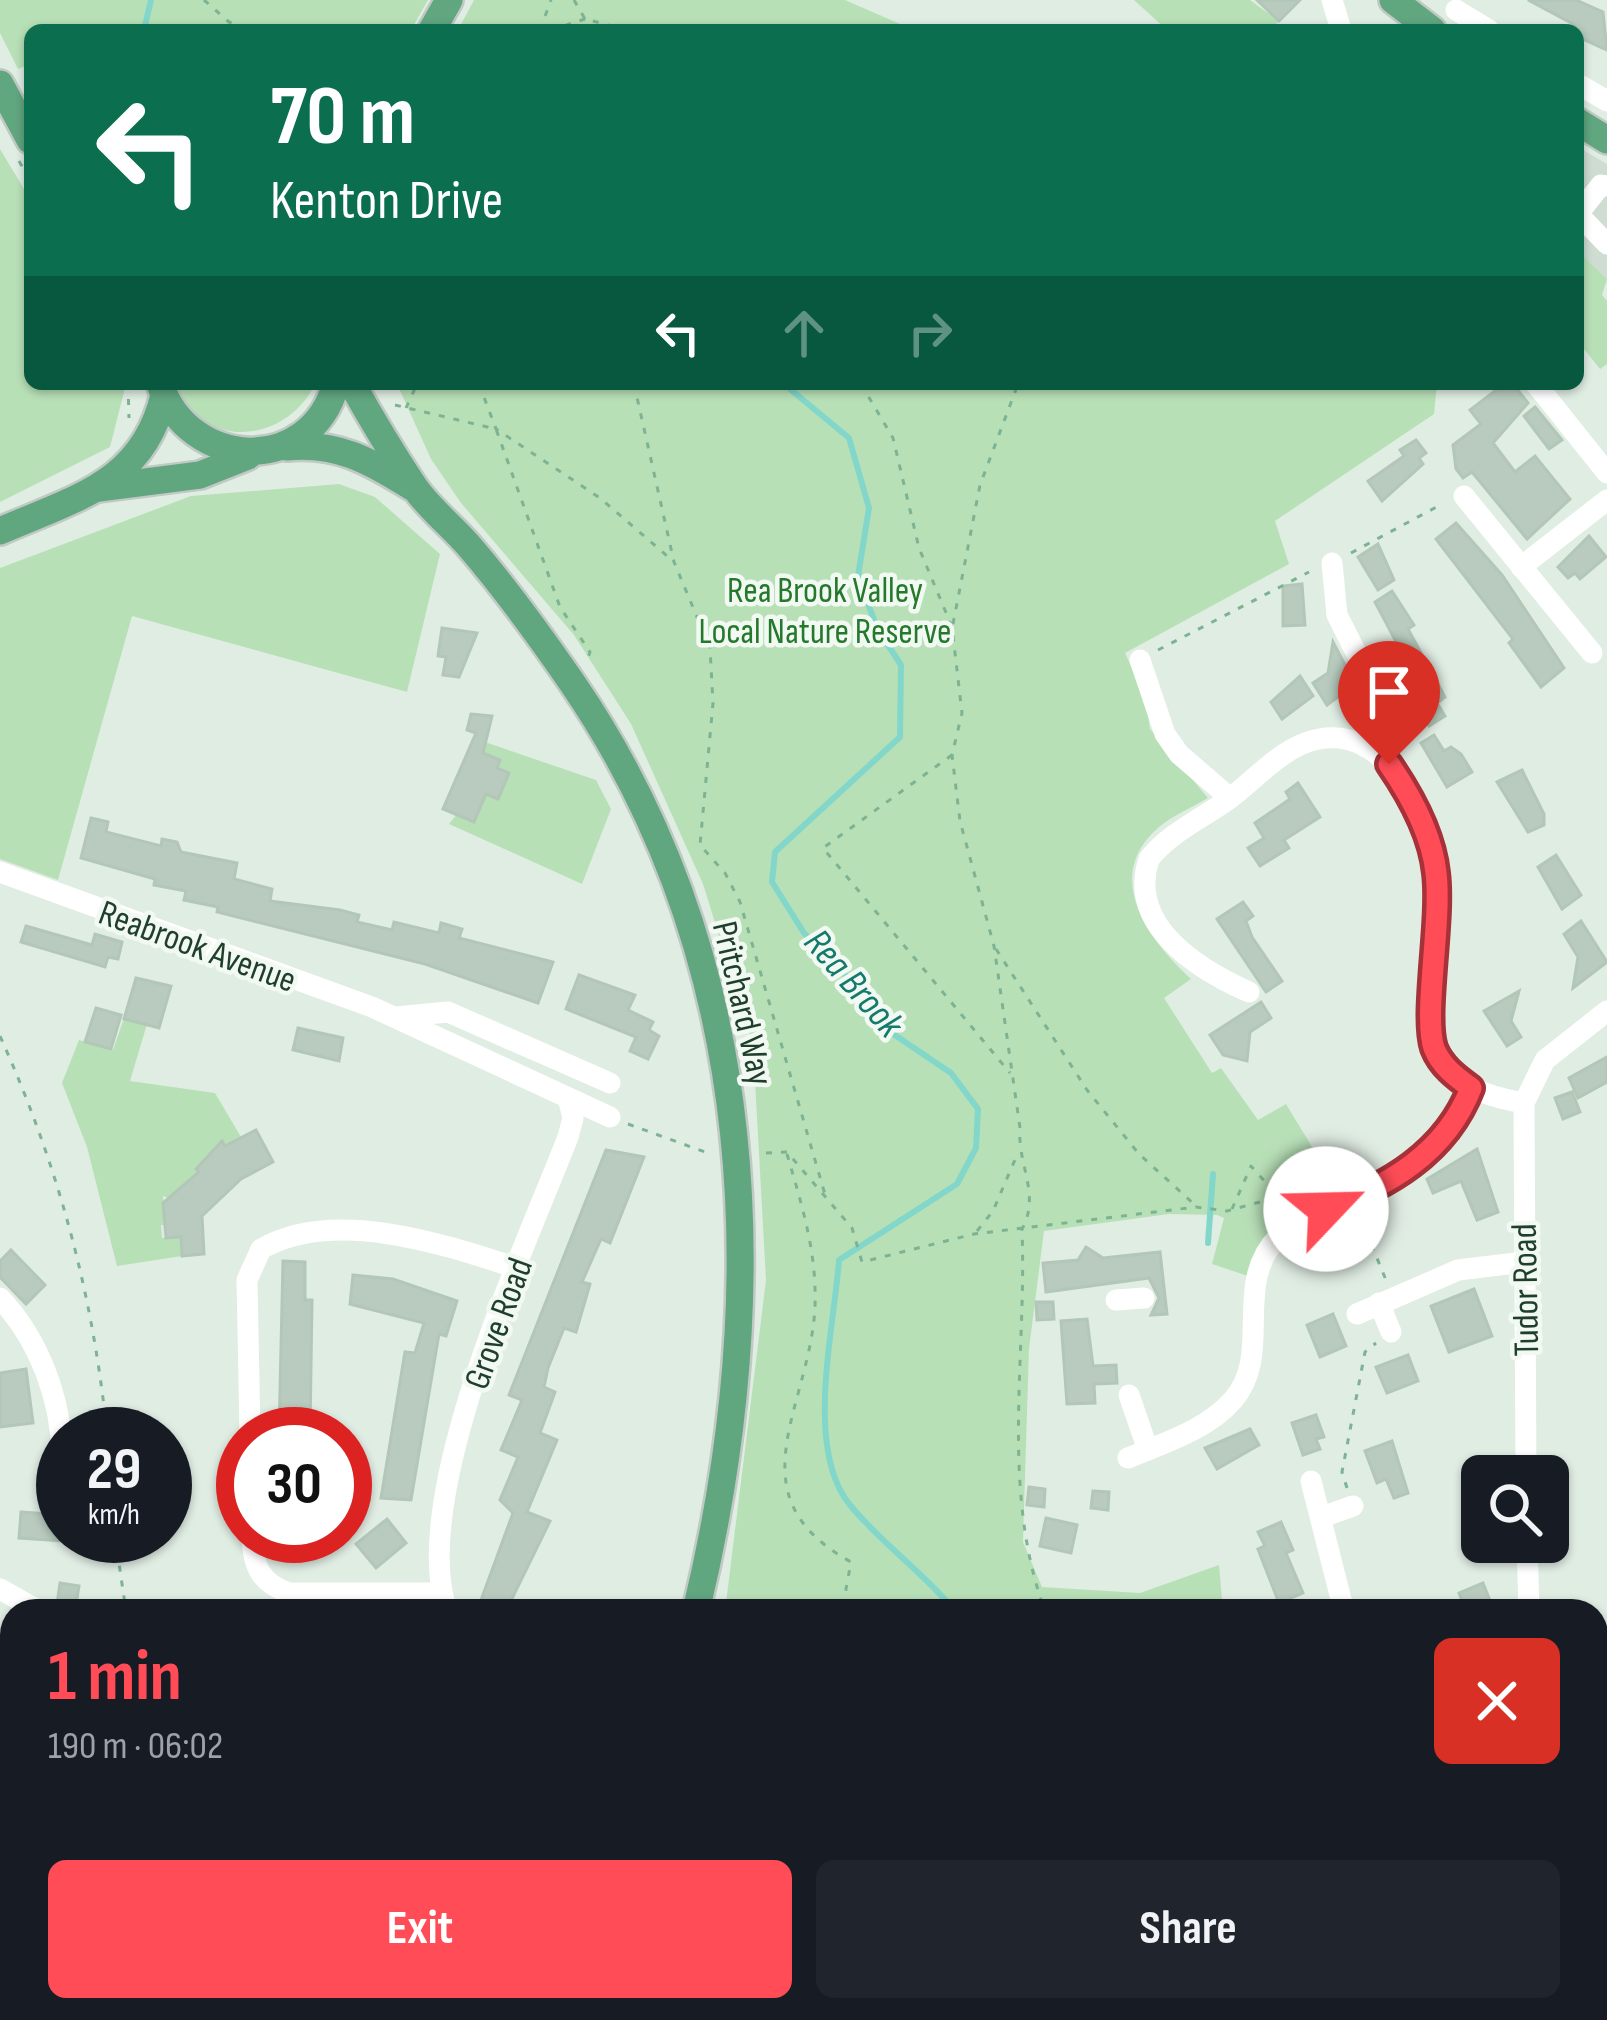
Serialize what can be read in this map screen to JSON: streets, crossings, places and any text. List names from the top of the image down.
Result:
{
  "streets": {
    "main road": ["Pritchard Way"],
    "street": ["Reabrook Avenue", "Tudor Road", "Grove Road"]
  },
  "crossings": [
    ["Reabrook Avenue", "Grove Road"]
  ],
  "water": ["Rea Brook"],
  "parks": ["Rea Brook Valley Local Nature Reserve"],
  "page": {
    "turn": ["70 m", "Kenton Drive"],
    "speed": "29 km/h",
    "limit": "30",
    "heading": ["1 min", "190 m · 06:02"],
    "buttons": ["Exit", "Share"]
  }
}
